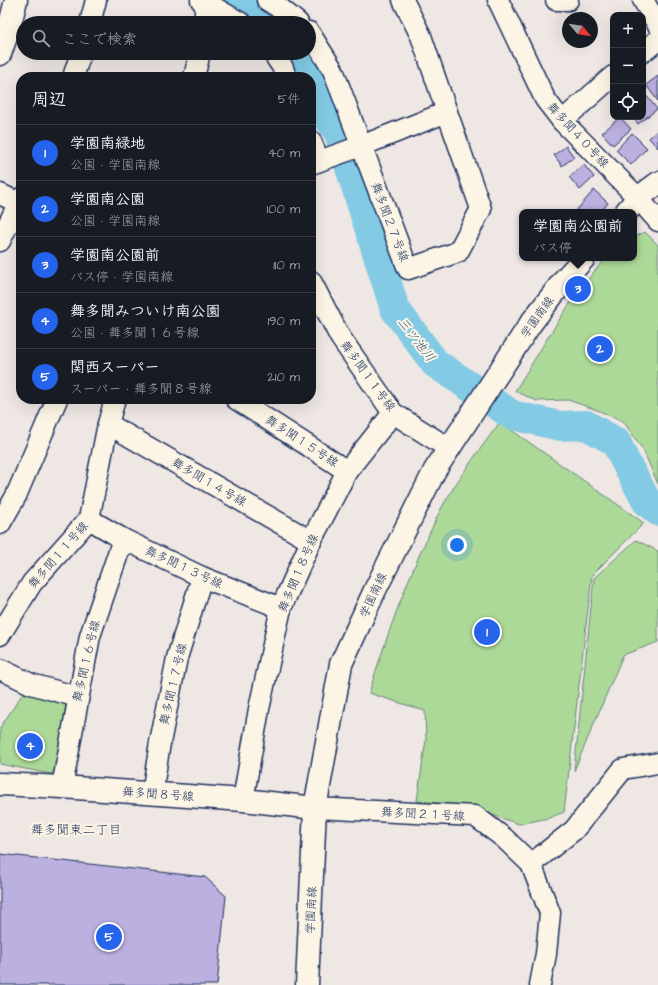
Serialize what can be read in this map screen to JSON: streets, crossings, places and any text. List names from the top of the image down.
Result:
{
  "streets": {
    "street": [
      "舞多聞４０号線",
      "舞多聞２７号線",
      "学園南線",
      "舞多聞１１号線",
      "舞多聞１５号線",
      "舞多聞１４号線",
      "舞多聞１３号線",
      "舞多聞１８号線",
      "舞多聞１６号線",
      "舞多聞１７号線",
      "舞多聞８号線",
      "舞多聞２１号線"
    ]
  },
  "crossings": [
    ["学園南線", "舞多聞１１号線"],
    ["学園南線", "舞多聞８号線"],
    ["学園南線", "舞多聞２１号線"],
    ["舞多聞１１号線", "舞多聞１４号線"],
    ["舞多聞１１号線", "舞多聞１３号線"],
    ["舞多聞１１号線", "舞多聞１８号線"],
    ["舞多聞１５号線", "舞多聞１８号線"],
    ["舞多聞１４号線", "舞多聞１８号線"],
    ["舞多聞１３号線", "舞多聞１８号線"],
    ["舞多聞１３号線", "舞多聞１６号線"],
    ["舞多聞１３号線", "舞多聞１７号線"],
    ["舞多聞１８号線", "舞多聞８号線"],
    ["舞多聞１６号線", "舞多聞８号線"],
    ["舞多聞１７号線", "舞多聞８号線"],
    ["舞多聞８号線", "舞多聞２１号線"]
  ],
  "districts": ["舞多聞東二丁目"],
  "water": ["三ツ池川"],
  "north": "bottom right",
  "page": {
    "map_buttons": ["+", "−"],
    "search": "ここで検索",
    "heading": ["周辺", "5件"],
    "list": [
      {
        "mark": "1",
        "name": "学園南緑地",
        "note": "公園 · 学園南線",
        "value": "40 m"
      },
      {
        "mark": "2",
        "name": "学園南公園",
        "note": "公園 · 学園南線",
        "value": "100 m"
      },
      {
        "mark": "3",
        "name": "学園南公園前",
        "note": "バス停 · 学園南線",
        "value": "110 m"
      },
      {
        "mark": "4",
        "name": "舞多聞みついけ南公園",
        "note": "公園 · 舞多聞１６号線",
        "value": "190 m"
      },
      {
        "mark": "5",
        "name": "関西スーパー",
        "note": "スーパー · 舞多聞８号線",
        "value": "210 m"
      }
    ],
    "popup": ["学園南公園前", "バス停"],
    "pins": [
      "3",
      "2",
      "1",
      "4",
      "5"
    ]
  }
}
